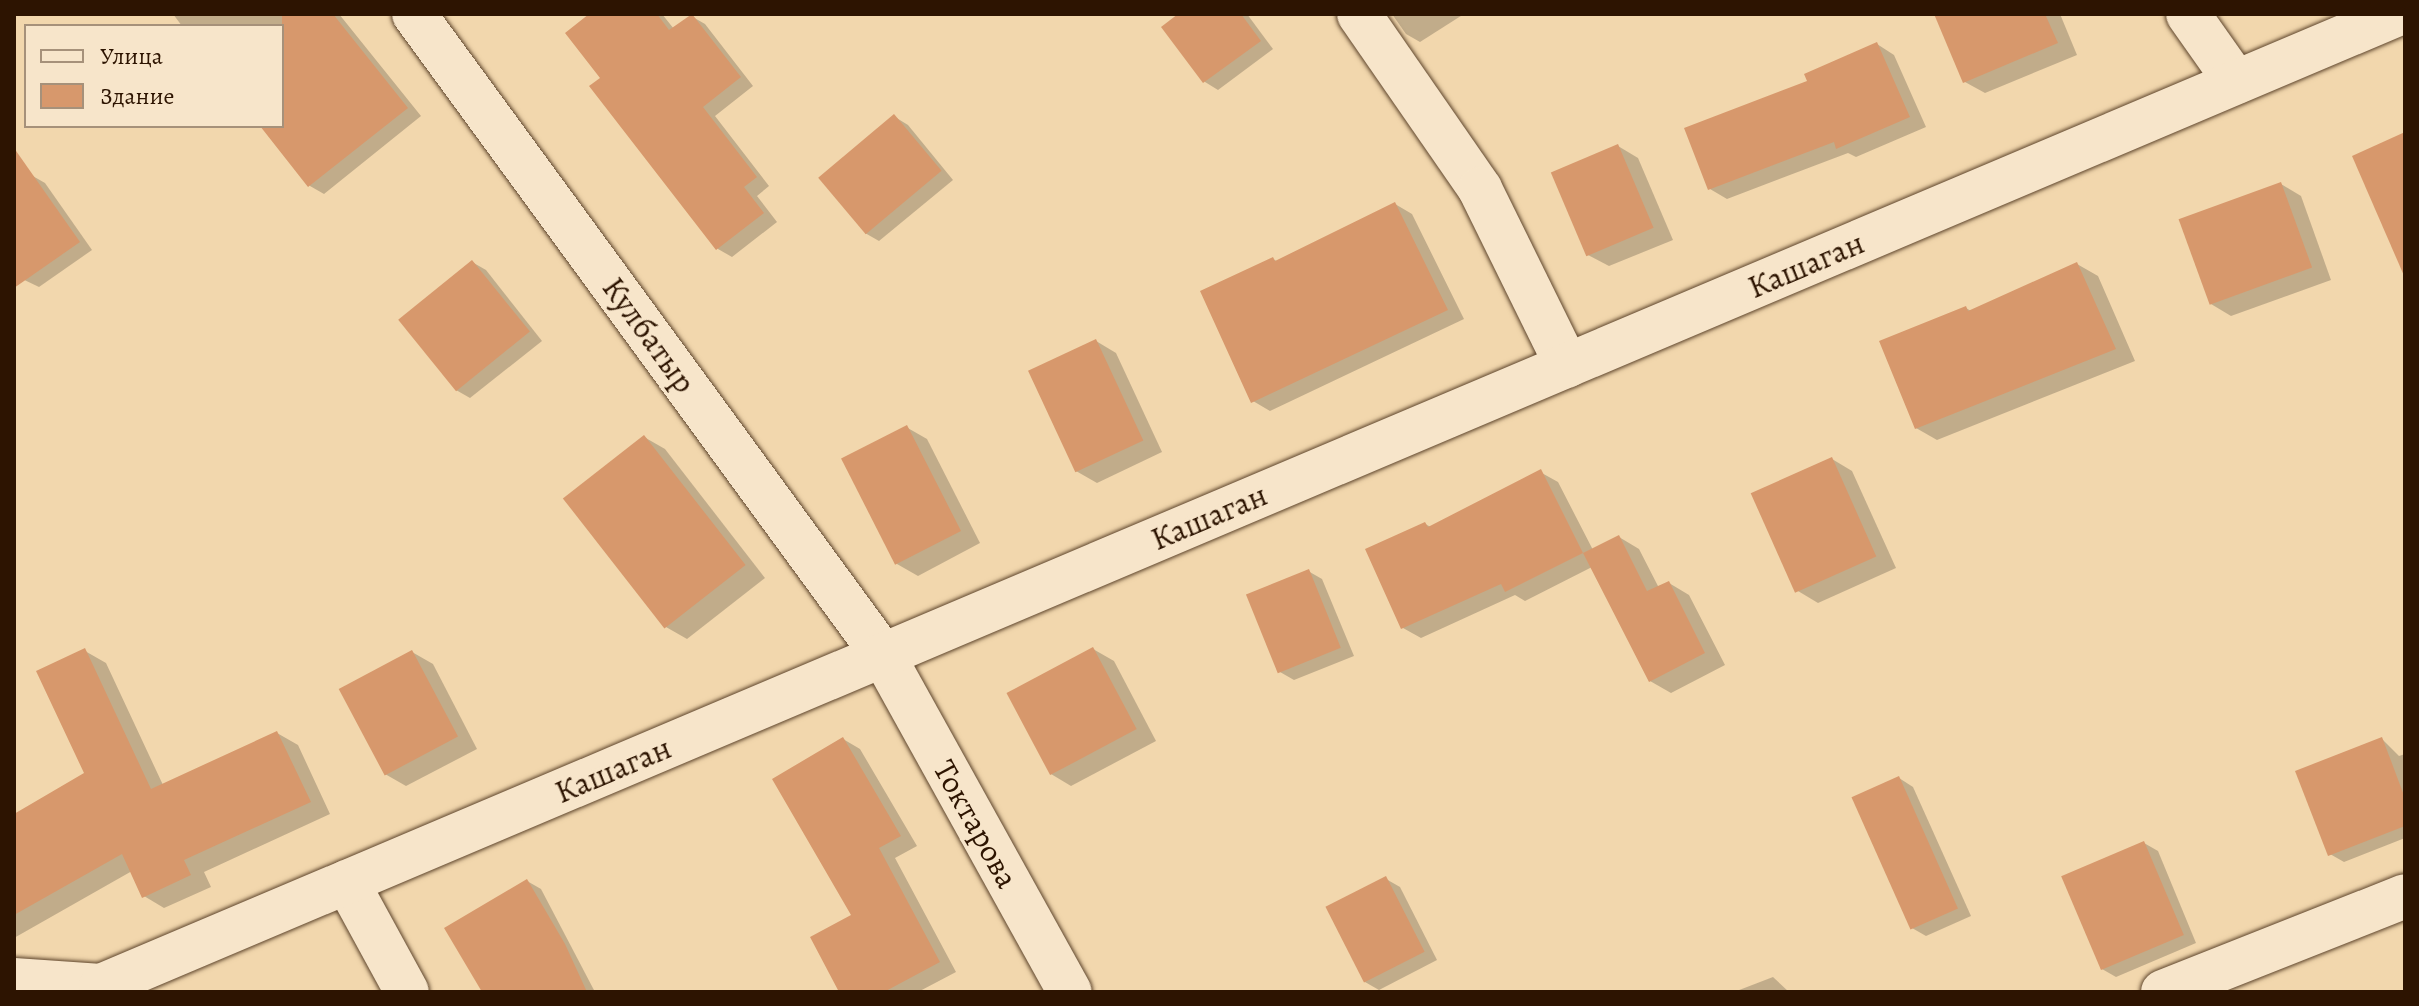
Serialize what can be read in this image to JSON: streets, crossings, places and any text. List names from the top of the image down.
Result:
{
  "streets": {
    "street": ["Кашаган", "Кулбатыр", "Токтарова"]
  },
  "crossings": [
    ["Кашаган", "Кулбатыр"],
    ["Кашаган", "Токтарова"],
    ["Кулбатыр", "Токтарова"]
  ],
  "legend": ["Улица", "Здание"]
}
